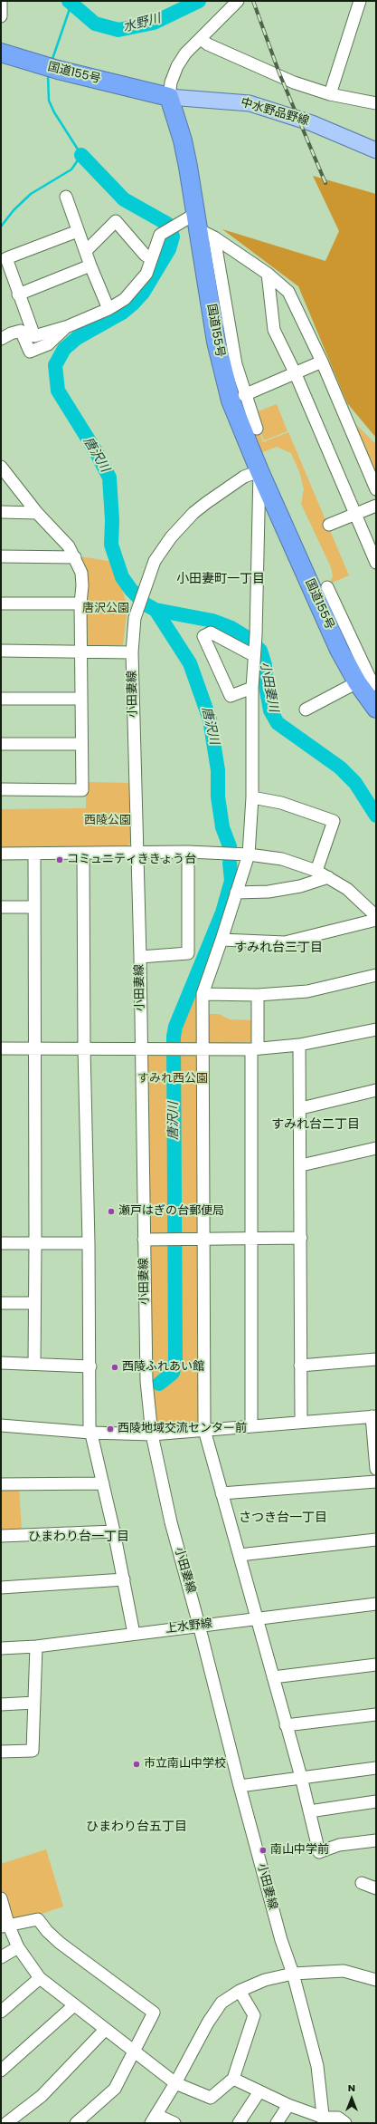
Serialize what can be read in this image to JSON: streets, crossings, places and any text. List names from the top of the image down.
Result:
{
  "streets": {
    "highway": ["国道155号"],
    "main road": ["中水野品野線"],
    "street": ["小田妻線", "上水野線"]
  },
  "crossings": [
    ["国道155号", "中水野品野線"],
    ["国道155号", "小田妻線"],
    ["小田妻線", "上水野線"]
  ],
  "districts": [
    "小田妻町一丁目",
    "すみれ台三丁目",
    "すみれ台二丁目",
    "さつき台一丁目",
    "ひまわり台一丁目",
    "ひまわり台五丁目"
  ],
  "water": ["水野川", "唐沢川", "小田妻川"],
  "parks": ["唐沢公園", "西陵公園", "すみれ西公園"],
  "places": [
    "コミュニティききょう台",
    "瀬戸はぎの台郵便局",
    "西陵ふれあい館",
    "西陵地域交流センター前",
    "市立南山中学校",
    "南山中学前"
  ],
  "north": "top"
}
